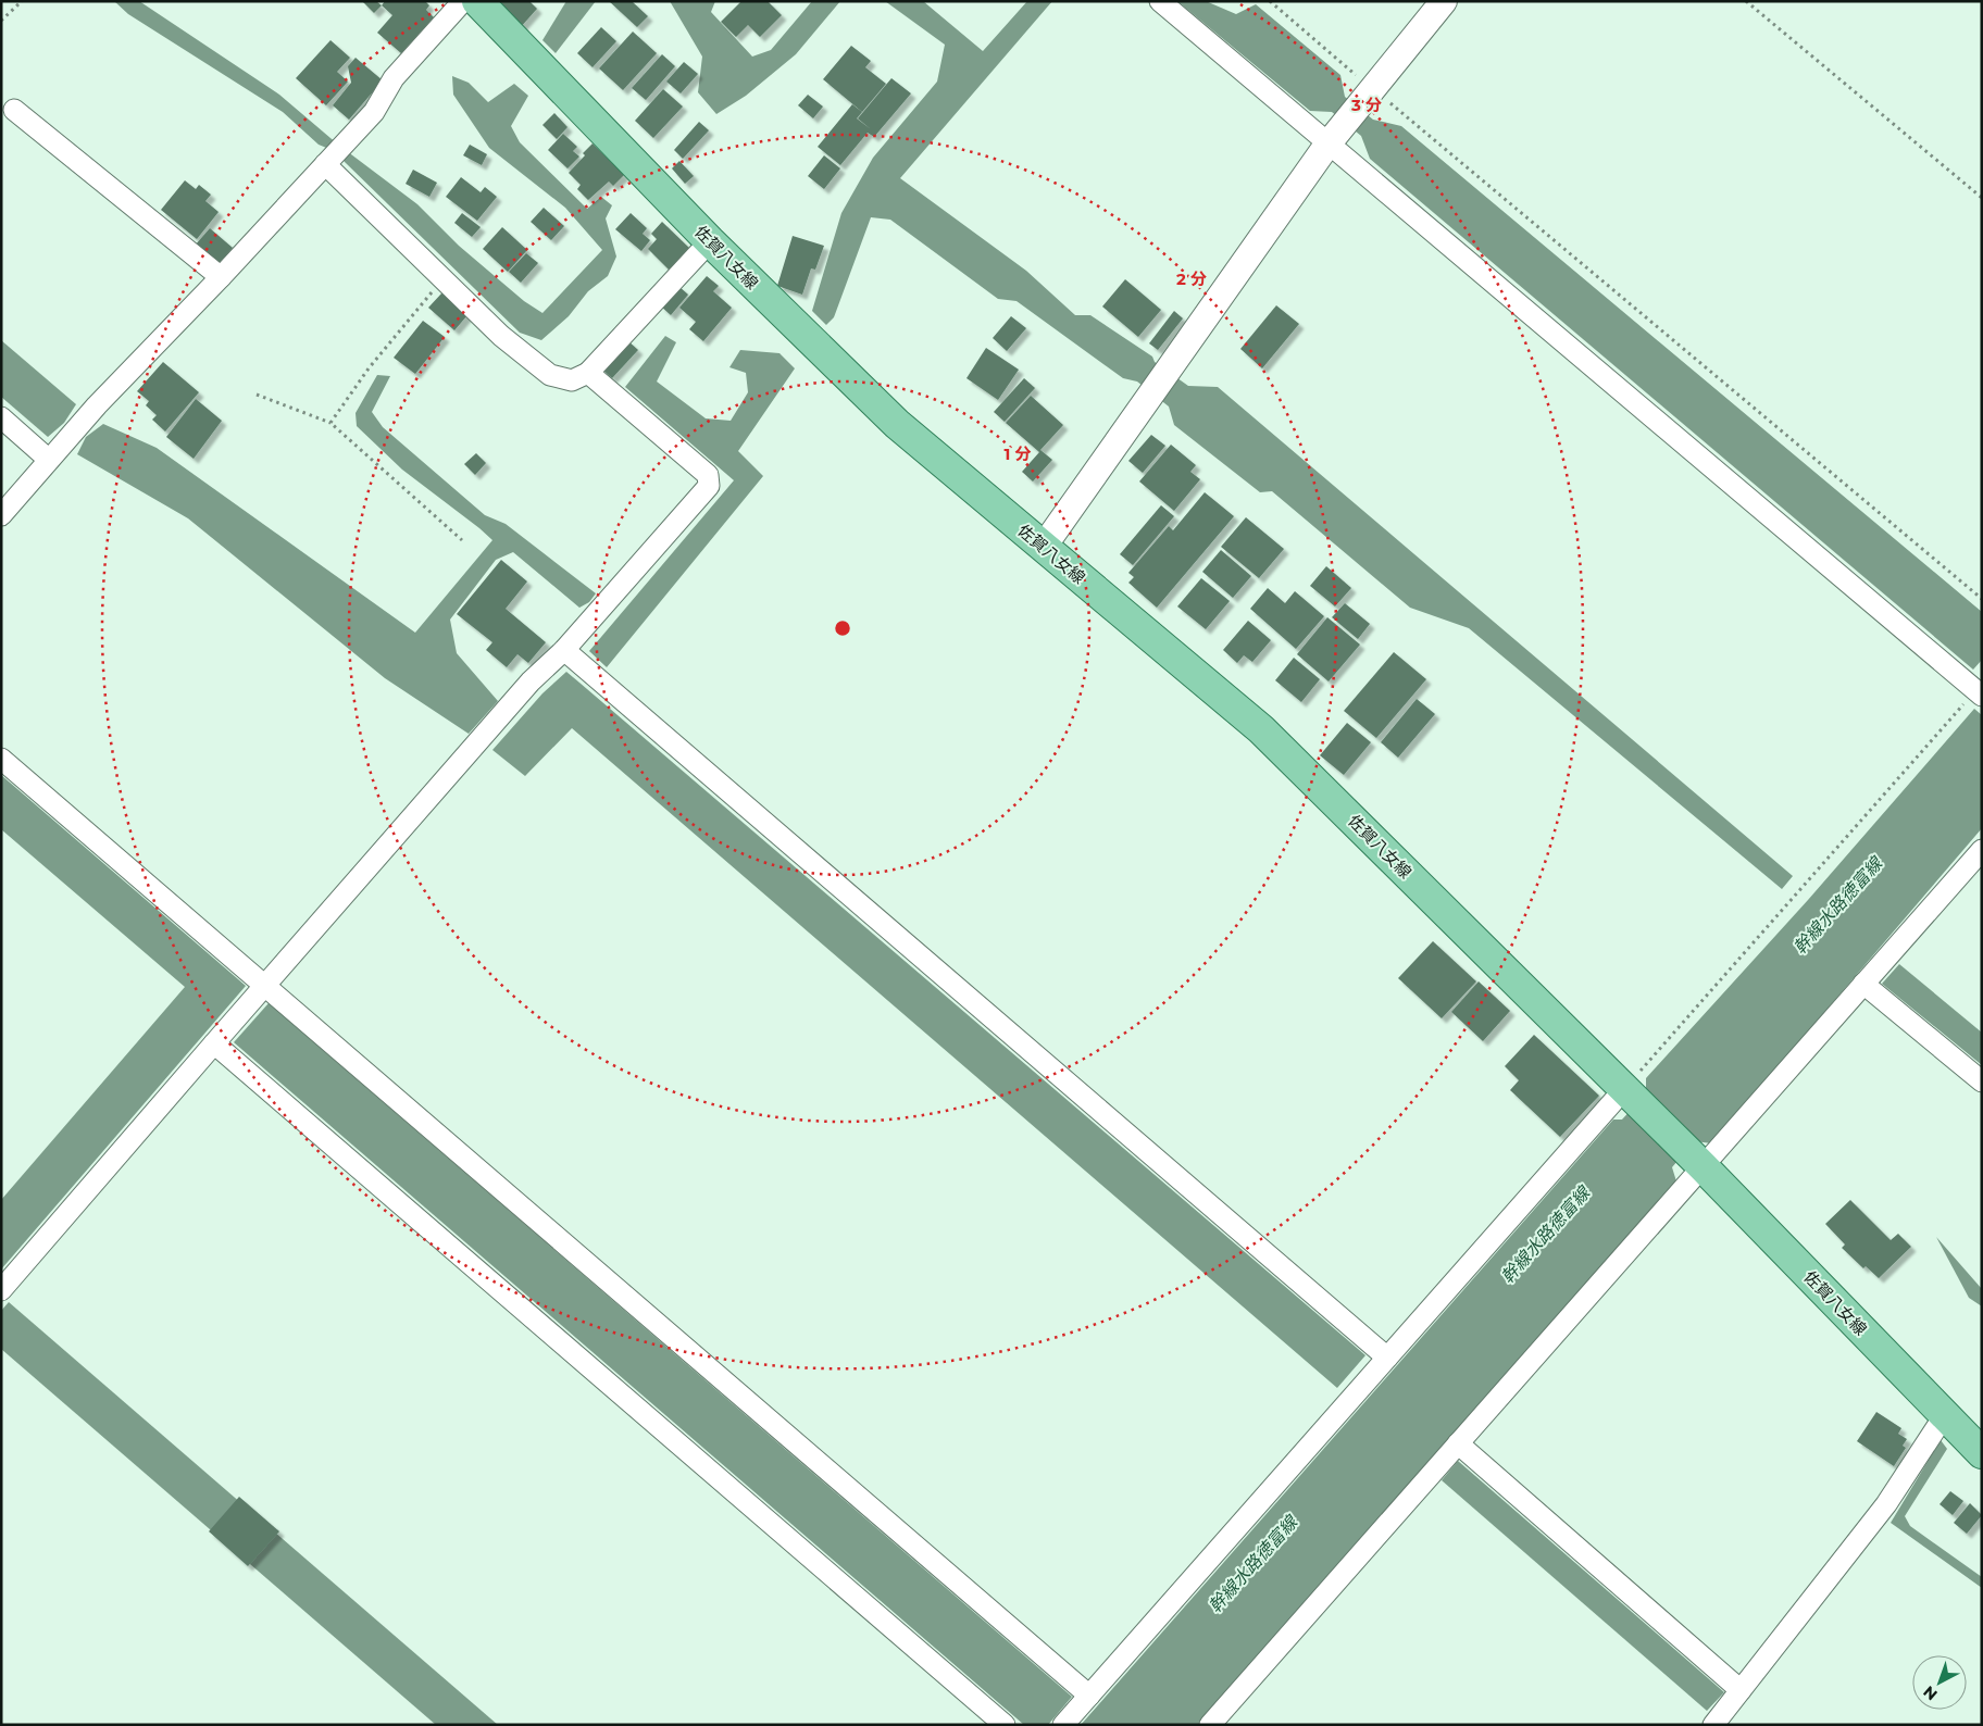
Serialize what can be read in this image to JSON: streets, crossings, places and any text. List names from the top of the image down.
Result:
{
  "streets": {
    "main road": ["佐賀八女線"]
  },
  "water": ["幹線水路徳富線"],
  "north": "bottom left",
  "rings": ["3 分", "2 分", "1 分"]
}
